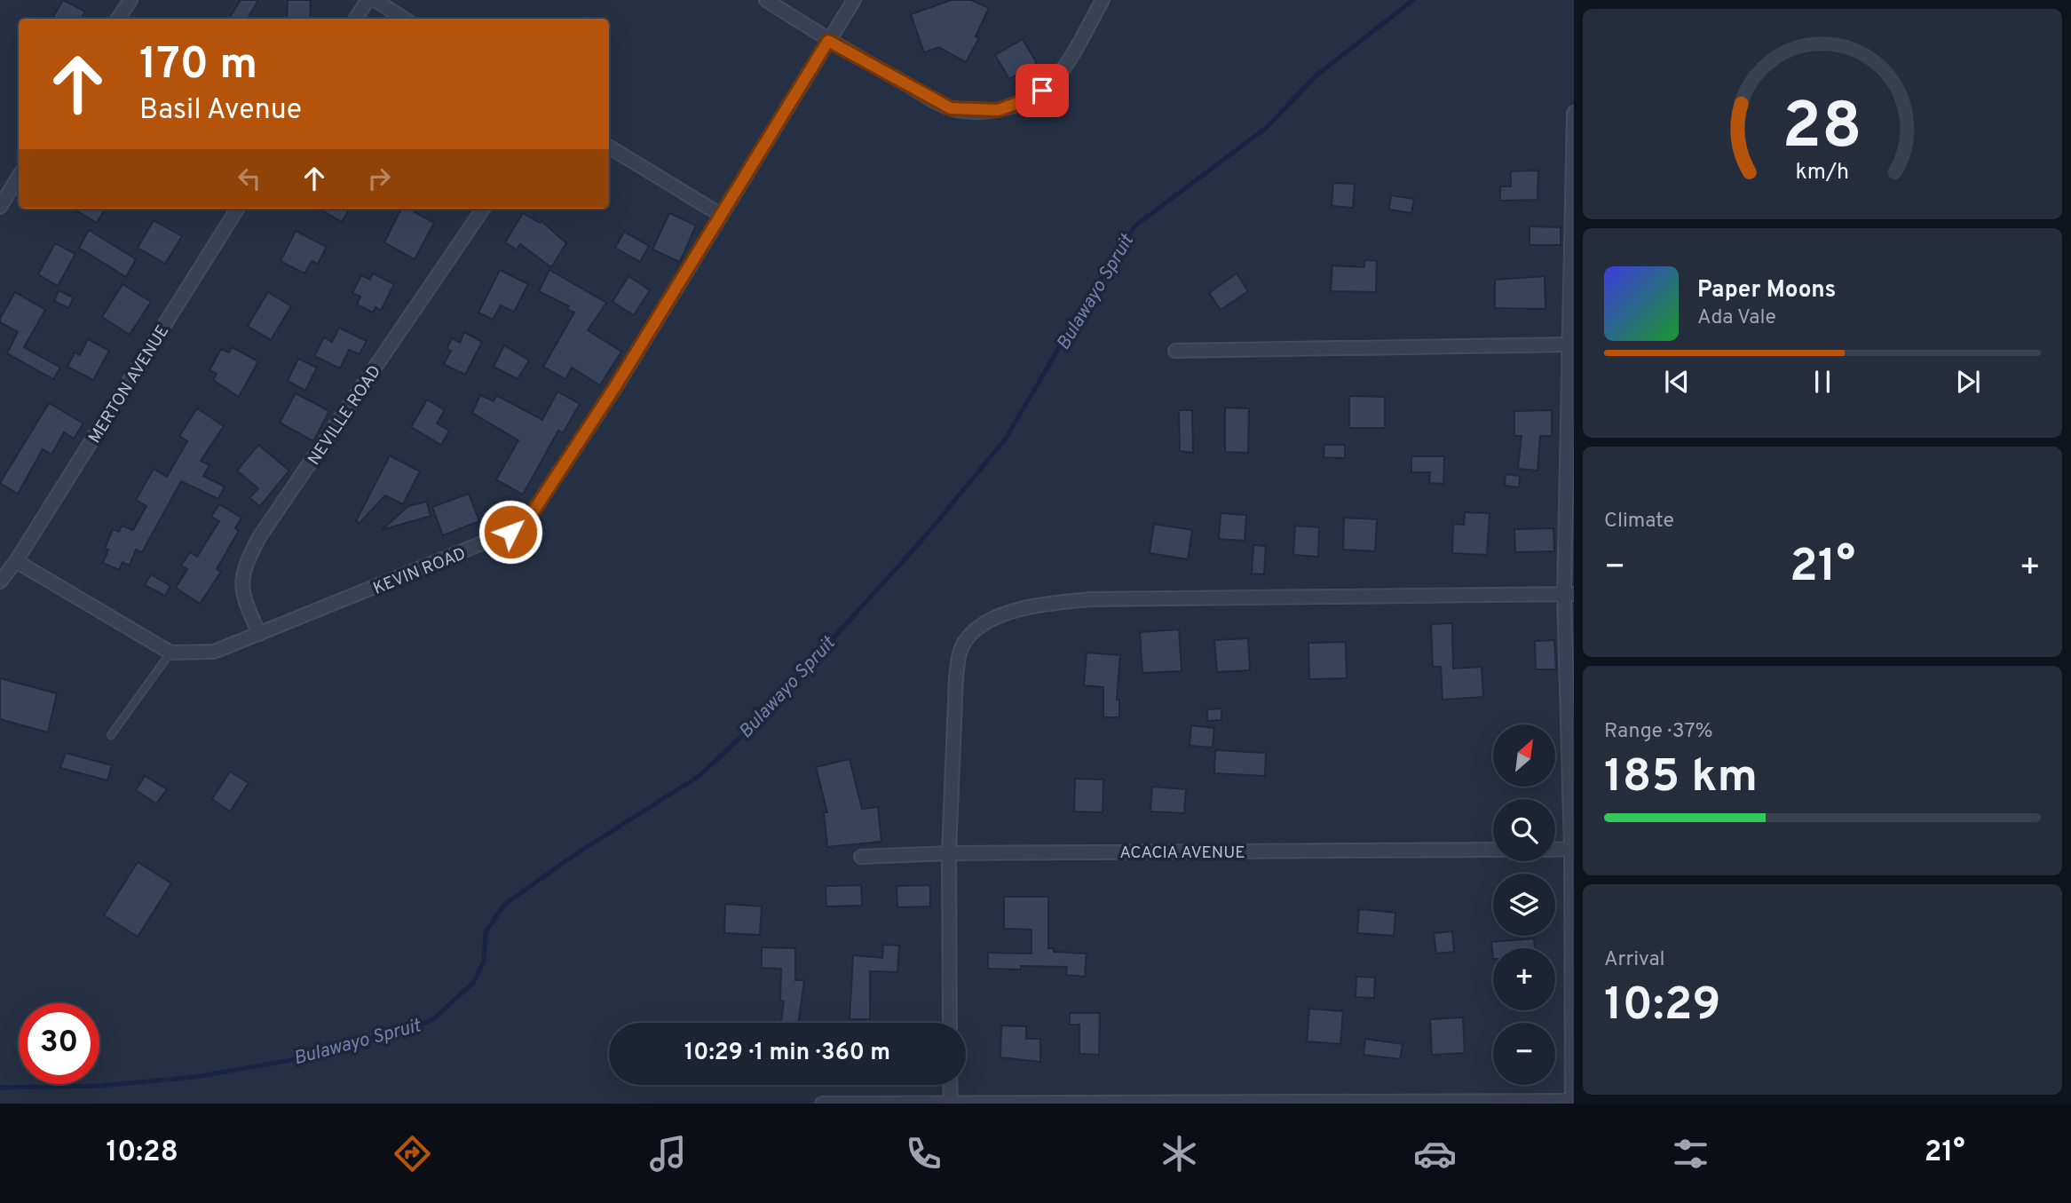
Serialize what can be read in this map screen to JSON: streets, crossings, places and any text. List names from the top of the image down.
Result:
{
  "streets": {
    "street": [
      "MERTON AVENUE",
      "NEVILLE ROAD",
      "KEVIN ROAD",
      "ACACIA AVENUE"
    ]
  },
  "crossings": [
    ["NEVILLE ROAD", "KEVIN ROAD"]
  ],
  "water": ["Bulawayo Spruit"],
  "north": "top right",
  "page": {
    "turn": ["170 m", "Basil Avenue"],
    "song": ["Paper Moons", "Ada Vale"],
    "tile": [
      "Climate",
      ["Range · 37%", "185 km"],
      ["Arrival", "10:29"]
    ],
    "heat": ["−", "21°", "+"],
    "map_buttons": ["+", "−"],
    "limit": "30",
    "trip": "10:29 · 1 min · 360 m",
    "tabs": ["10:28", "21°"],
    "gauge": ["28", "km/h"]
  }
}
